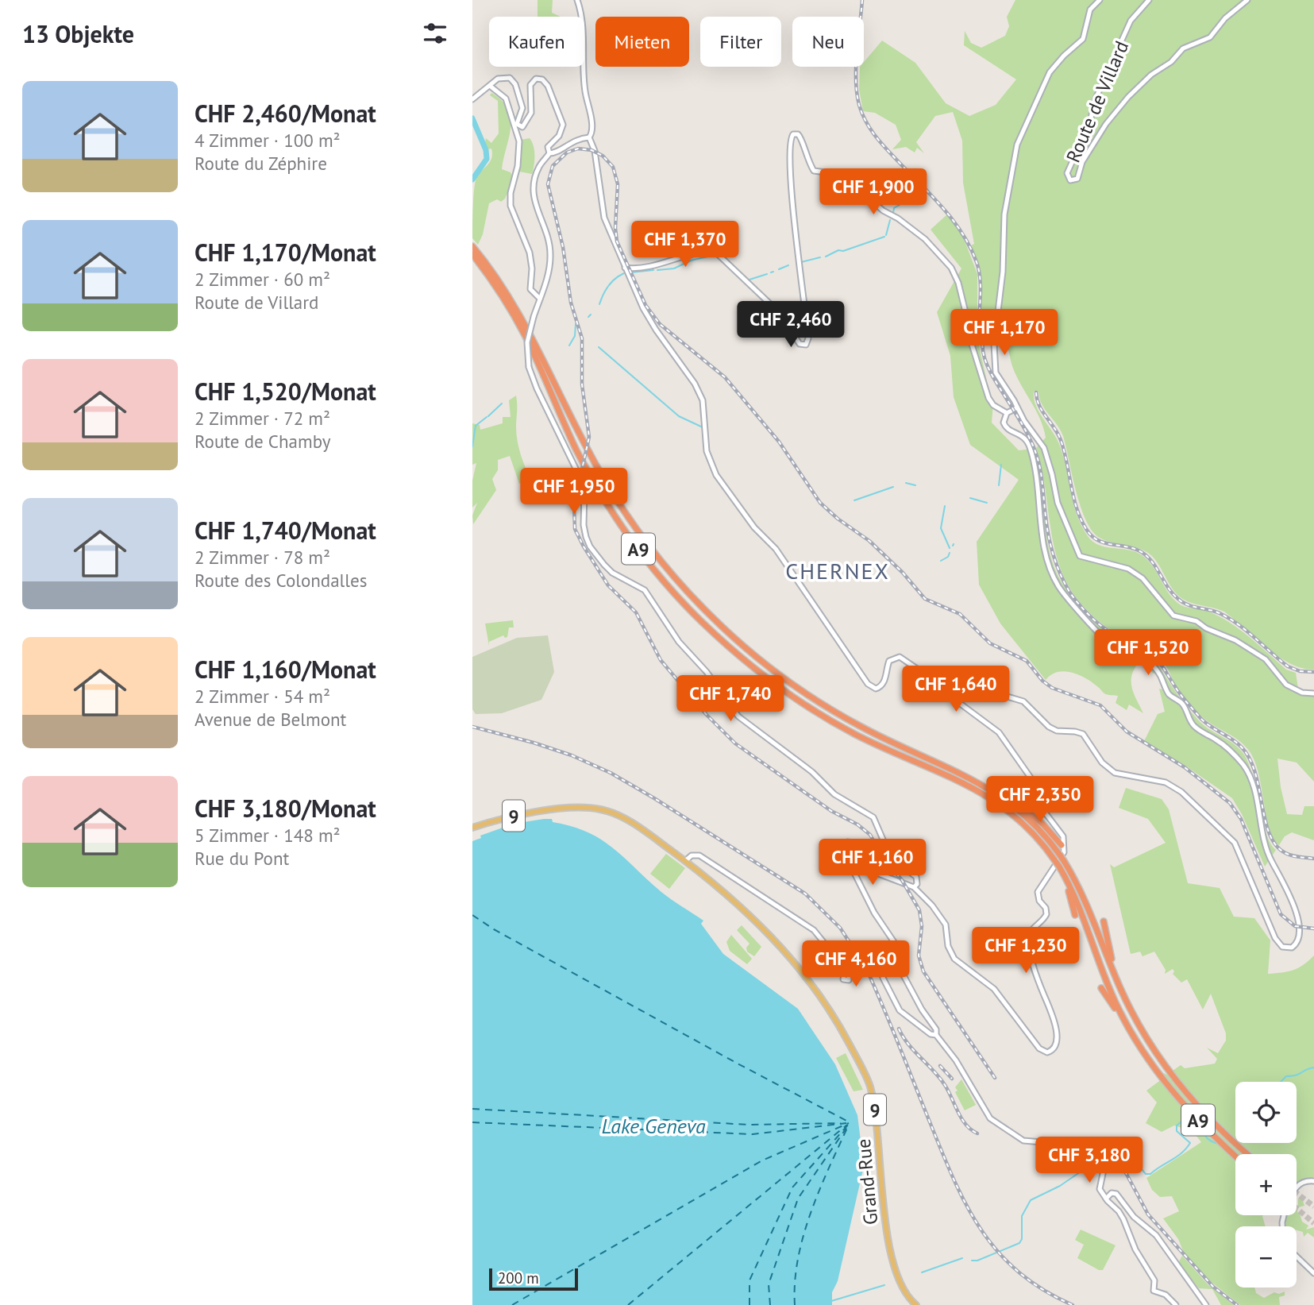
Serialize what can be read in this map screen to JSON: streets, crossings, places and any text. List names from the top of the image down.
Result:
{
  "streets": {
    "highway": ["A9"],
    "main road": ["9", "Grand-Rue"],
    "street": ["Route de Villard"]
  },
  "crossings": [
    ["9", "Grand-Rue"]
  ],
  "districts": ["CHERNEX"],
  "water": ["Lake Geneva"],
  "scale_bar": "200 m",
  "page": {
    "heading": "13 Objekte",
    "chip": [
      "Kaufen",
      "Mieten",
      "Filter",
      "Neu"
    ],
    "list": [
      {
        "name": "CHF 2,460/Monat",
        "note": "4 Zimmer · 100 m² · Route du Zéphire"
      },
      {
        "name": "CHF 1,170/Monat",
        "note": "2 Zimmer · 60 m² · Route de Villard"
      },
      {
        "name": "CHF 1,520/Monat",
        "note": "2 Zimmer · 72 m² · Route de Chamby"
      },
      {
        "name": "CHF 1,740/Monat",
        "note": "2 Zimmer · 78 m² · Route des Colondalles"
      },
      {
        "name": "CHF 1,160/Monat",
        "note": "2 Zimmer · 54 m² · Avenue de Belmont"
      },
      {
        "name": "CHF 3,180/Monat",
        "note": "5 Zimmer · 148 m² · Rue du Pont"
      }
    ],
    "price": [
      "CHF 1,900",
      "CHF 1,370",
      "CHF 2,460",
      "CHF 1,170",
      "CHF 1,950",
      "CHF 1,520",
      "CHF 1,640",
      "CHF 1,740",
      "CHF 2,350",
      "CHF 1,160",
      "CHF 1,230",
      "CHF 4,160",
      "CHF 3,180"
    ],
    "map_buttons": ["+", "−"],
    "scale": "200 m"
  }
}
